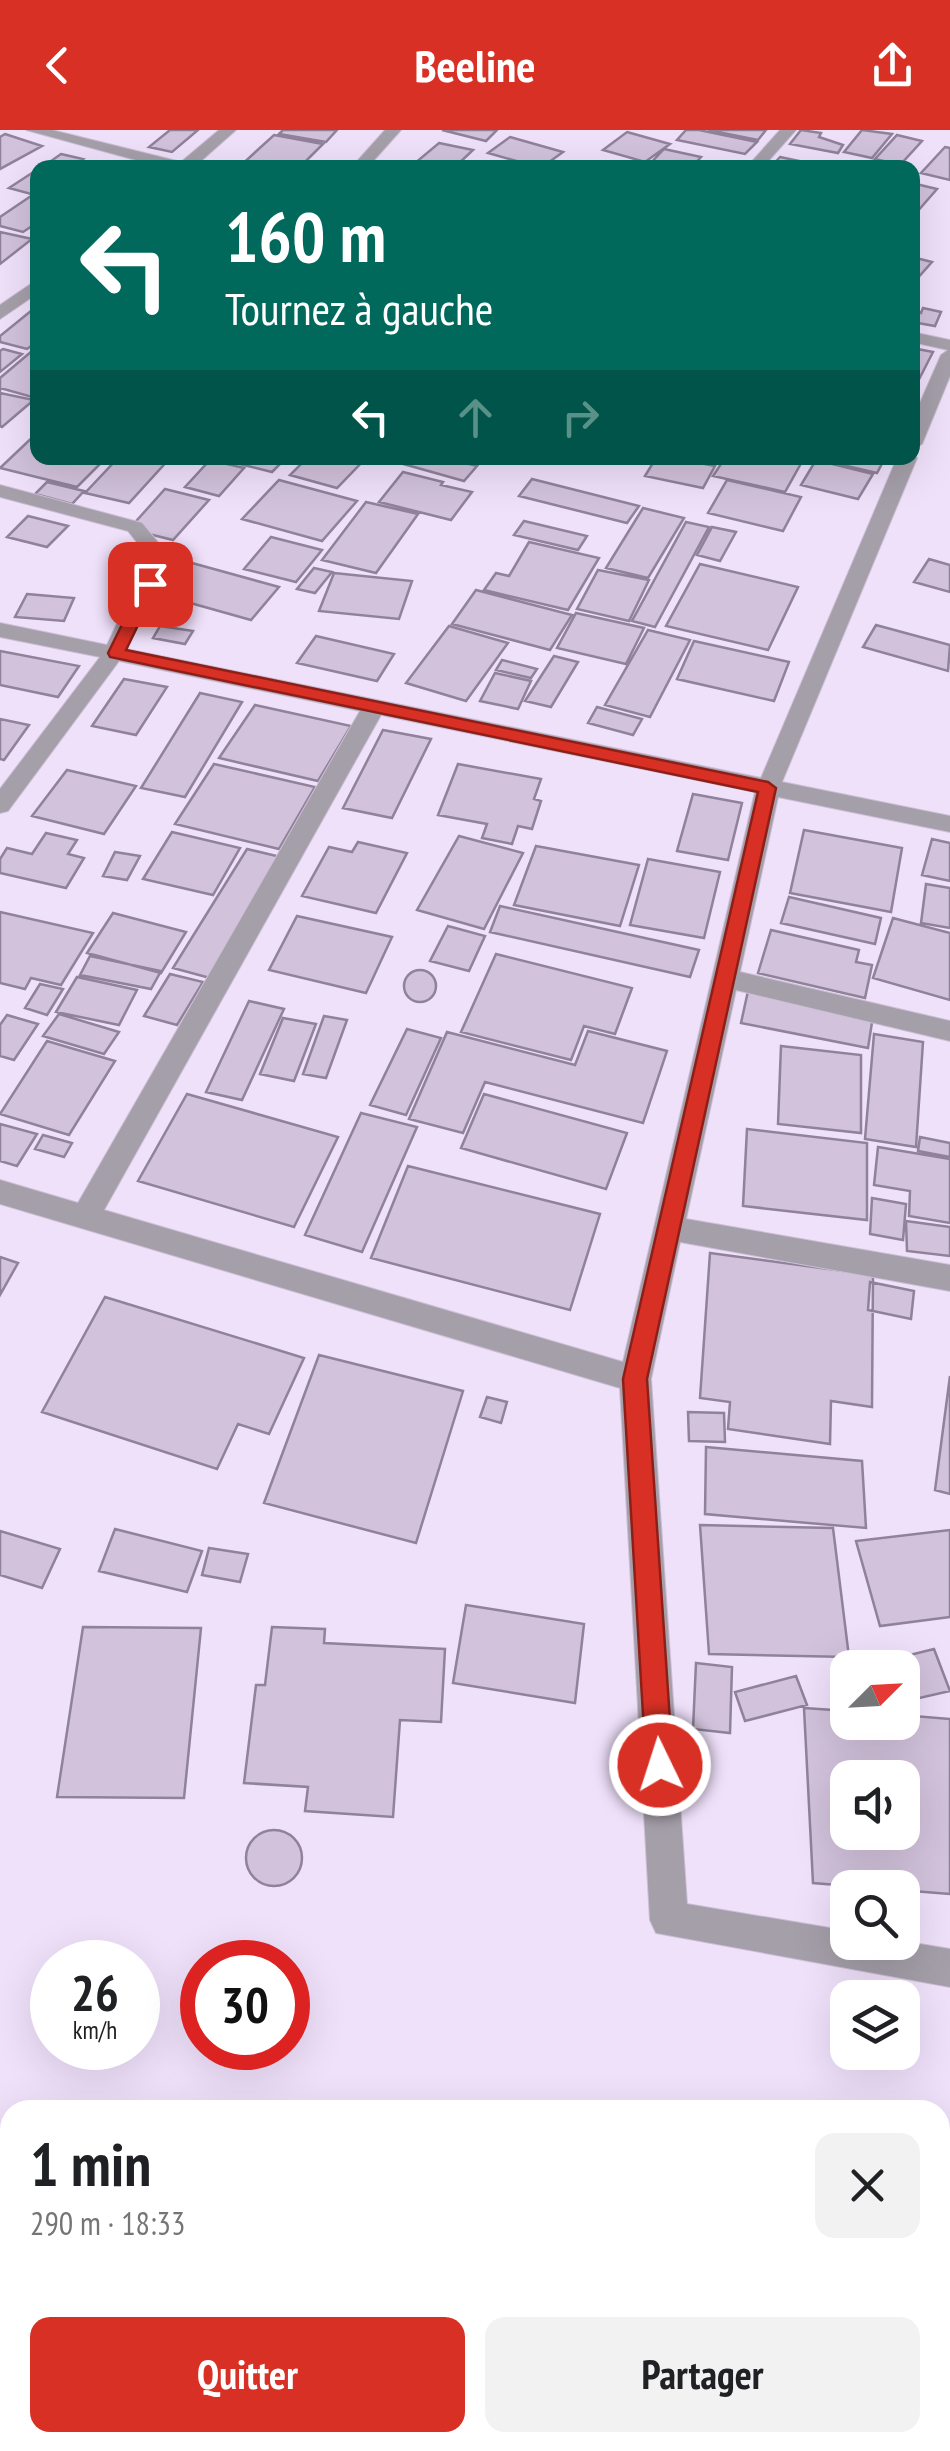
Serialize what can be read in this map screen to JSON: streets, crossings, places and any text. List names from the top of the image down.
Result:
{
  "north": "top right",
  "page": {
    "header": "Beeline",
    "turn": ["160 m", "Tournez à gauche"],
    "speed": "26 km/h",
    "limit": "30",
    "heading": ["1 min", "290 m · 18:33"],
    "buttons": ["Quitter", "Partager"]
  }
}
